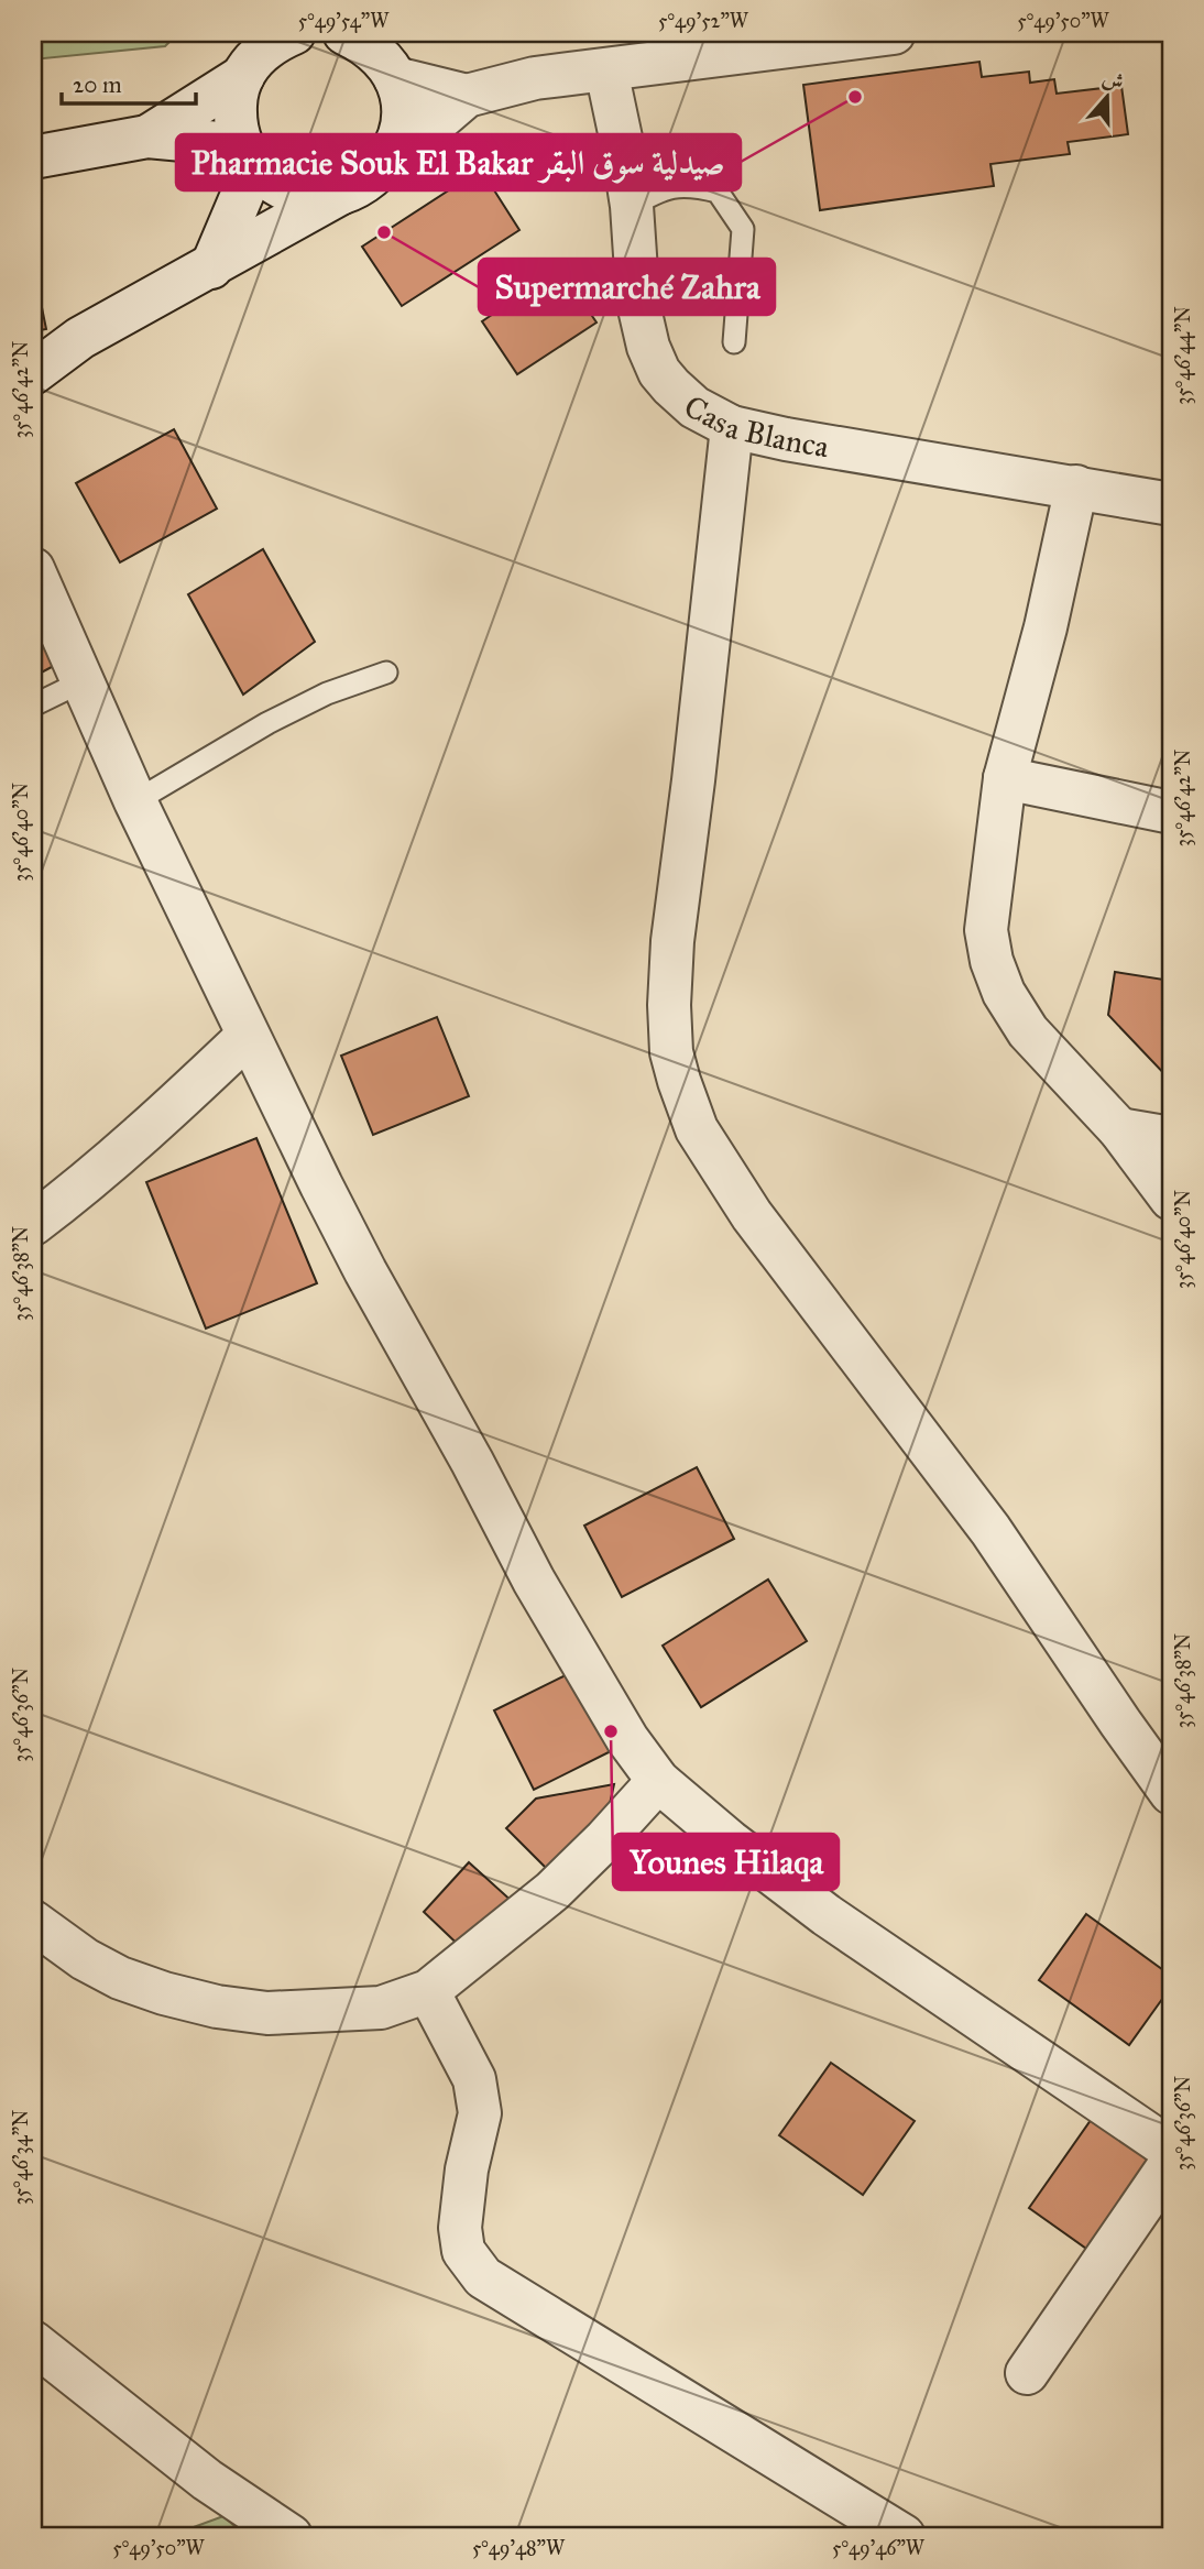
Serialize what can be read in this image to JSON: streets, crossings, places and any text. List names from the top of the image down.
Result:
{
  "streets": {
    "street": ["Casa Blanca"]
  },
  "places": ["Pharmacie Souk El Bakar صيدلية سوق البقر", "Supermarché Zahra", "Younes Hilaqa"],
  "scale_bar": "20 m",
  "north": "top",
  "coordinates": [
    "5°49'54\"W",
    "5°49'52\"W",
    "5°49'50\"W",
    "35°46'44\"N",
    "35°46'42\"N",
    "35°46'40\"N",
    "35°46'38\"N",
    "35°46'36\"N",
    "35°46'34\"N",
    "5°49'48\"W",
    "5°49'46\"W"
  ]
}
